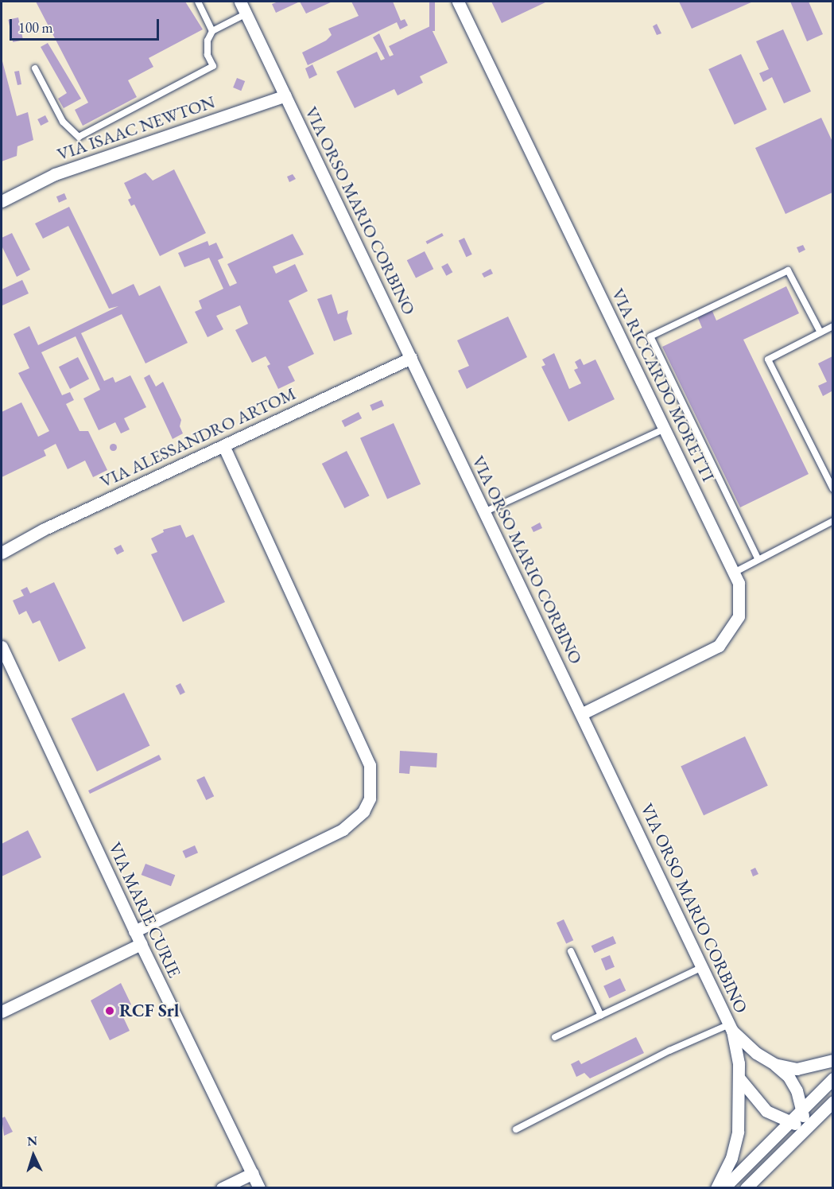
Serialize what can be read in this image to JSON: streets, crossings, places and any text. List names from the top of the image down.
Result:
{
  "streets": {
    "street": [
      "VIA ISAAC NEWTON",
      "VIA ORSO MARIO CORBINO",
      "VIA RICCARDO MORETTI",
      "VIA ALESSANDRO ARTOM",
      "VIA MARIE CURIE"
    ]
  },
  "crossings": [
    ["VIA ISAAC NEWTON", "VIA ORSO MARIO CORBINO"],
    ["VIA ORSO MARIO CORBINO", "VIA RICCARDO MORETTI"],
    ["VIA ORSO MARIO CORBINO", "VIA ALESSANDRO ARTOM"]
  ],
  "places": ["RCF Srl"],
  "scale_bar": "100 m",
  "north": "top"
}
